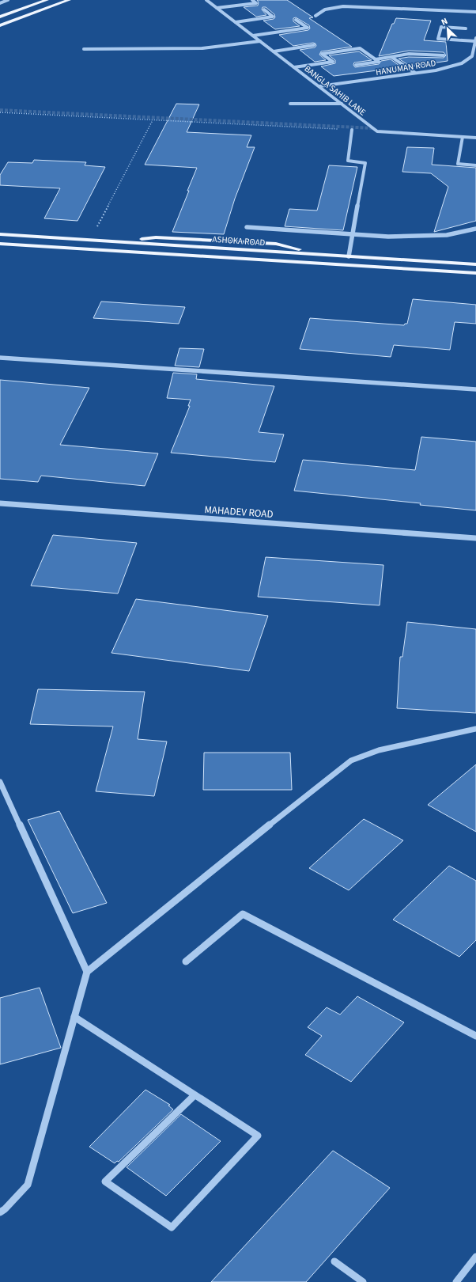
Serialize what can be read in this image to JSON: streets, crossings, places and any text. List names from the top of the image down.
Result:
{
  "streets": {
    "main road": ["ASHOKA ROAD"],
    "street": ["HANUMAN ROAD", "BANGLA SAHIB LANE", "MAHADEV ROAD"]
  },
  "crossings": [
    ["HANUMAN ROAD", "BANGLA SAHIB LANE"]
  ],
  "north": "top left"
}
